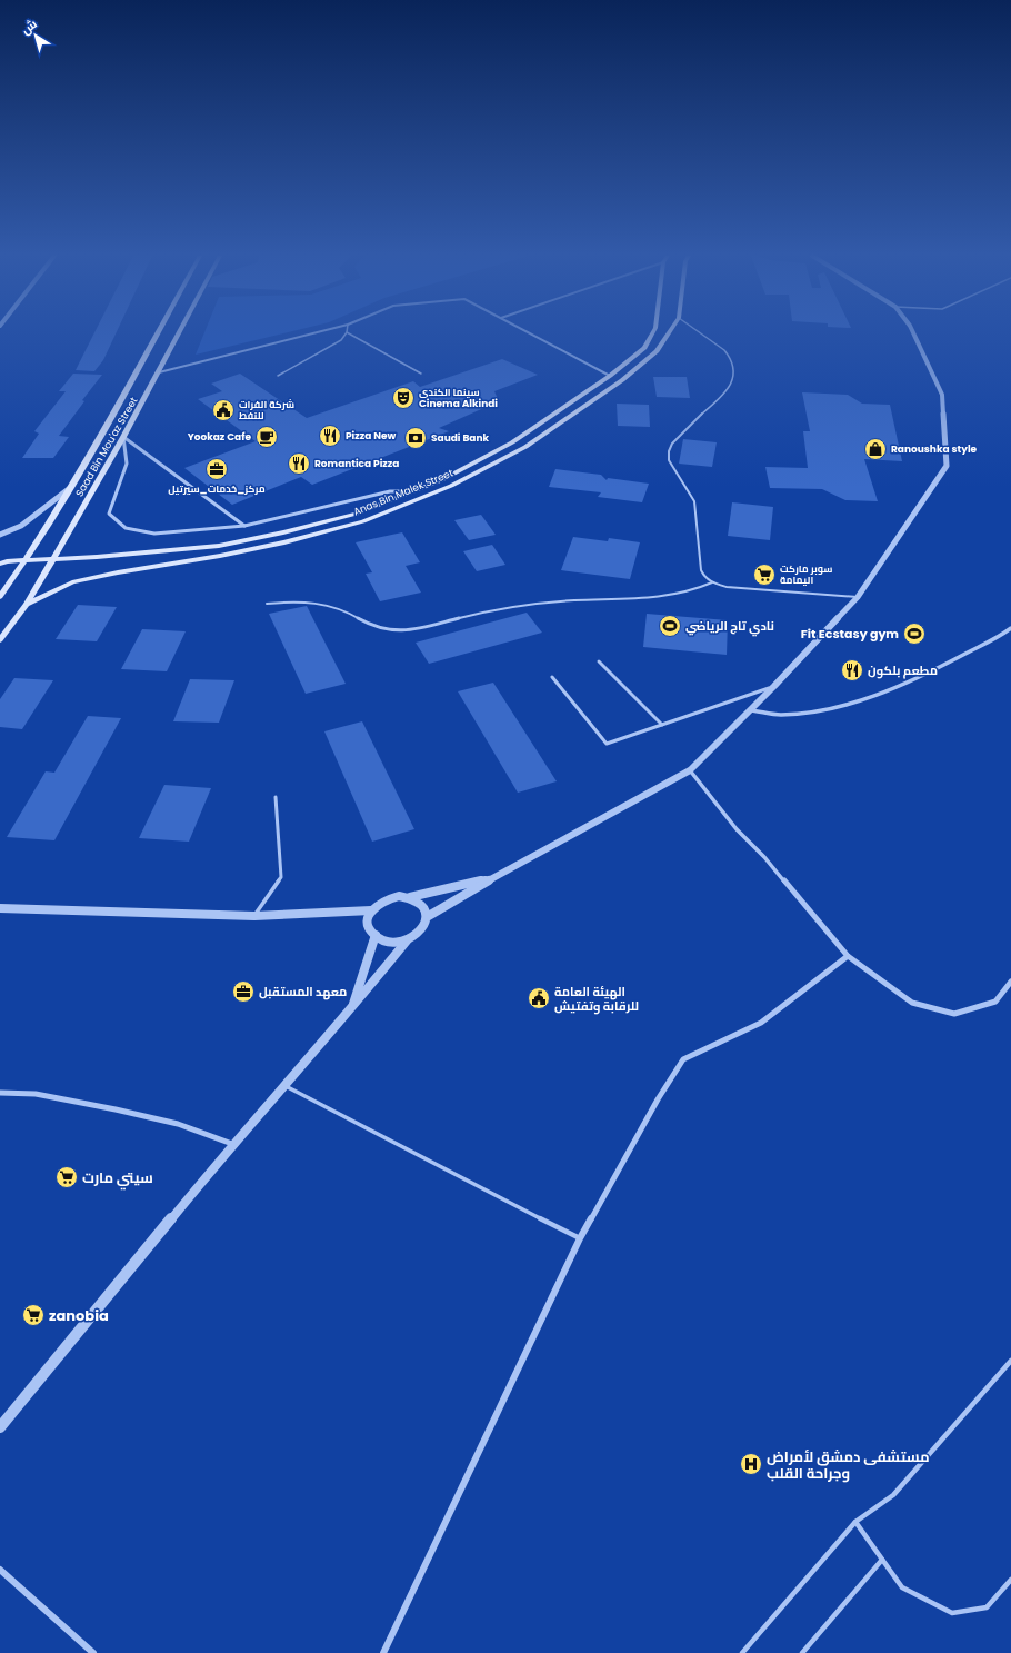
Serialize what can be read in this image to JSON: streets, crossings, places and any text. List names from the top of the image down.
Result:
{
  "streets": {
    "main road": ["Saad Bin Mou'az Street", "Anas Bin Malek Street"]
  },
  "crossings": [
    ["Saad Bin Mou'az Street", "Anas Bin Malek Street"]
  ],
  "places": {
    "theatre": ["سينما الكندي Cinema Alkindi"],
    "public building": ["شركة الفرات للنفط", "الهيئة العامة للرقابة وتفتيش"],
    "restaurant": ["Pizza New", "Romantica Pizza", "مطعم بلكون"],
    "cafe": ["Yookaz Cafe"],
    "bank": ["Saudi Bank"],
    "shop": ["Ranoushka style"],
    "office": ["مركز_خدمات_سيرتيل", "معهد المستقبل"],
    "supermarket": ["سوبر ماركت اليمامة", "سيتي مارت", "zanobia"],
    "sports": ["نادي تاج الرياضي", "Fit Ecstasy gym"],
    "hospital": ["مستشفى دمشق لأمراض وجراحة القلب"]
  },
  "north": "top left"
}
